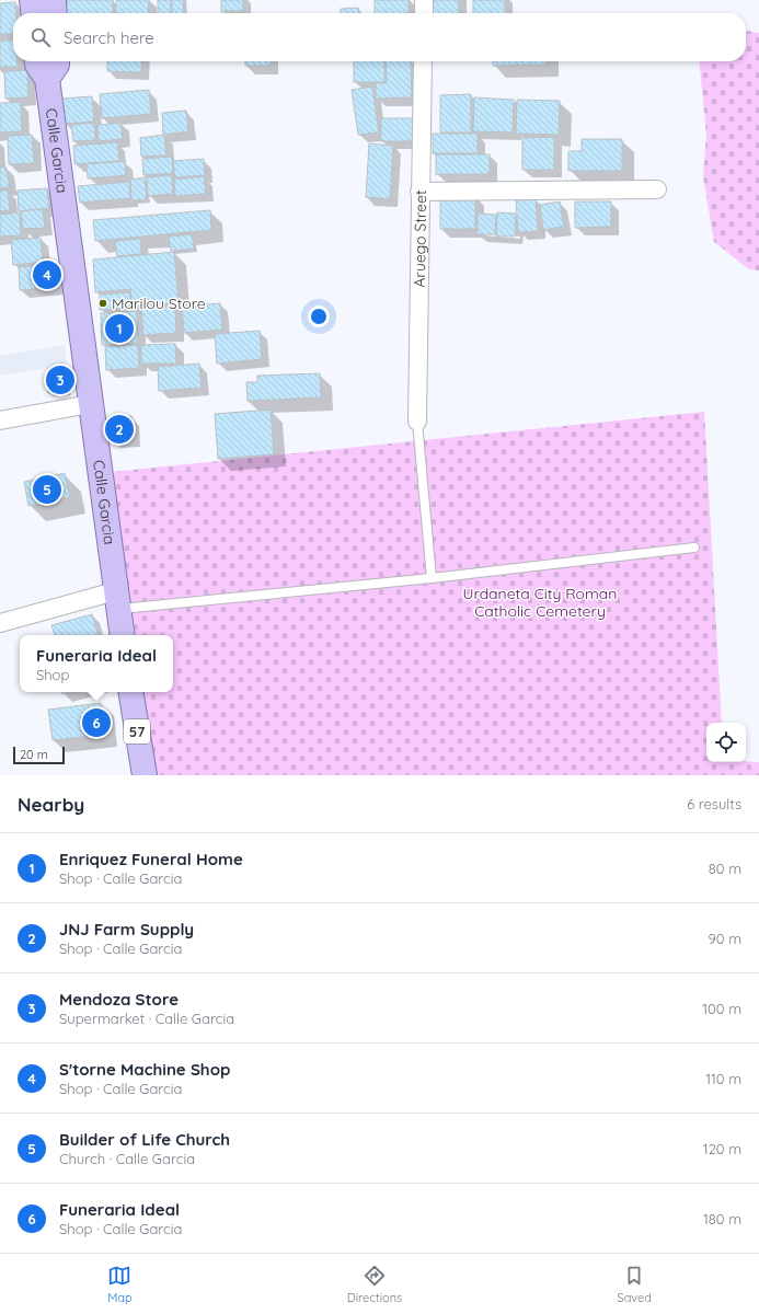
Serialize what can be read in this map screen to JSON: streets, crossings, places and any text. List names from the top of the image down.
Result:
{
  "streets": {
    "main road": ["Calle Garcia", "57"],
    "street": ["Aruego Street"]
  },
  "parks": ["Urdaneta City Roman Catholic Cemetery"],
  "places": ["Marilou Store"],
  "scale_bar": "20 m",
  "page": {
    "search": "Search here",
    "pins": [
      "4",
      "1",
      "3",
      "2",
      "5",
      "6"
    ],
    "popup": ["Funeraria Ideal", "Shop"],
    "scale": "20 m",
    "heading": ["Nearby", "6 results"],
    "list": [
      {
        "mark": "1",
        "name": "Enriquez Funeral Home",
        "note": "Shop · Calle Garcia",
        "value": "80 m"
      },
      {
        "mark": "2",
        "name": "JNJ Farm Supply",
        "note": "Shop · Calle Garcia",
        "value": "90 m"
      },
      {
        "mark": "3",
        "name": "Mendoza Store",
        "note": "Supermarket · Calle Garcia",
        "value": "100 m"
      },
      {
        "mark": "4",
        "name": "S'torne Machine Shop",
        "note": "Shop · Calle Garcia",
        "value": "110 m"
      },
      {
        "mark": "5",
        "name": "Builder of Life Church",
        "note": "Church · Calle Garcia",
        "value": "120 m"
      },
      {
        "mark": "6",
        "name": "Funeraria Ideal",
        "note": "Shop · Calle Garcia",
        "value": "180 m"
      }
    ],
    "nav": ["Map", "Directions", "Saved"]
  }
}
